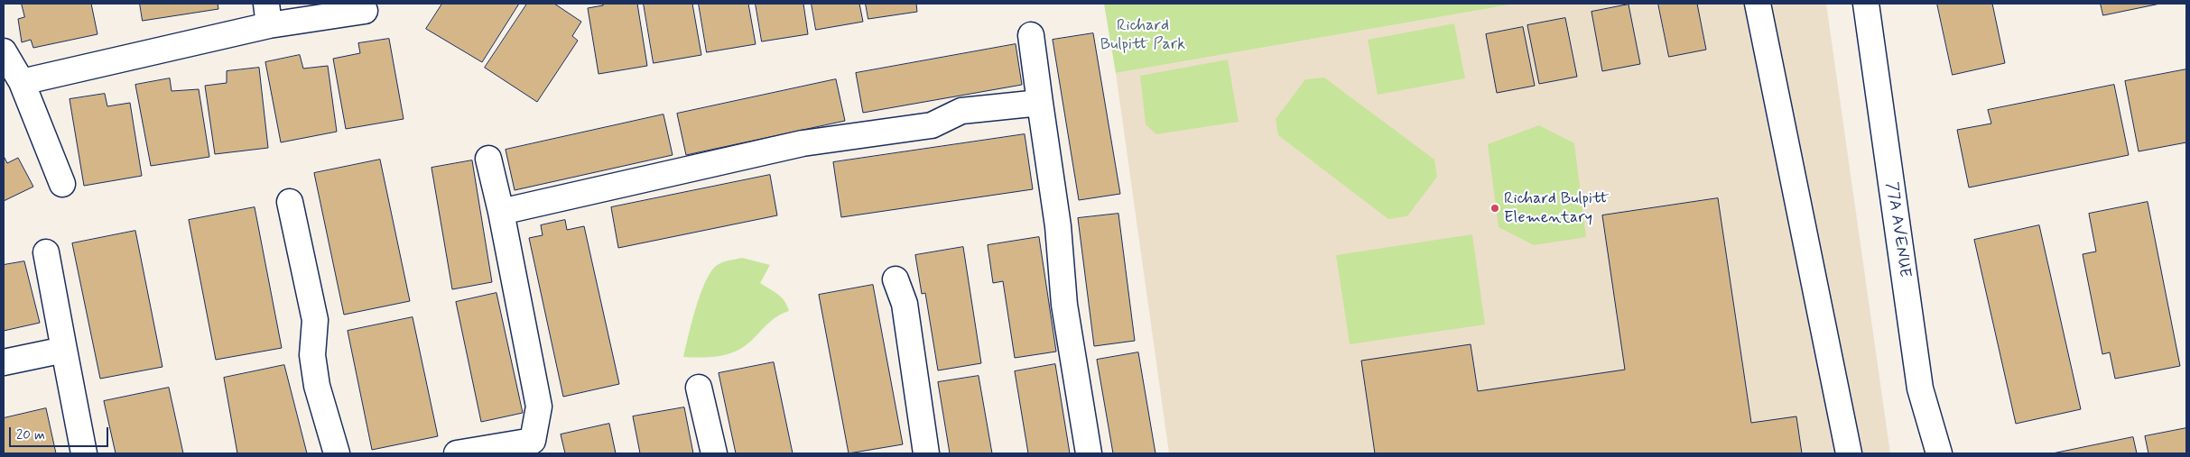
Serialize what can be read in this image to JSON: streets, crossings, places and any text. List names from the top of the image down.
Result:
{
  "streets": {
    "street": ["77A AVENUE"]
  },
  "parks": ["Richard Bulpitt Park"],
  "places": ["Richard Bulpitt Elementary"],
  "scale_bar": "20 m"
}
